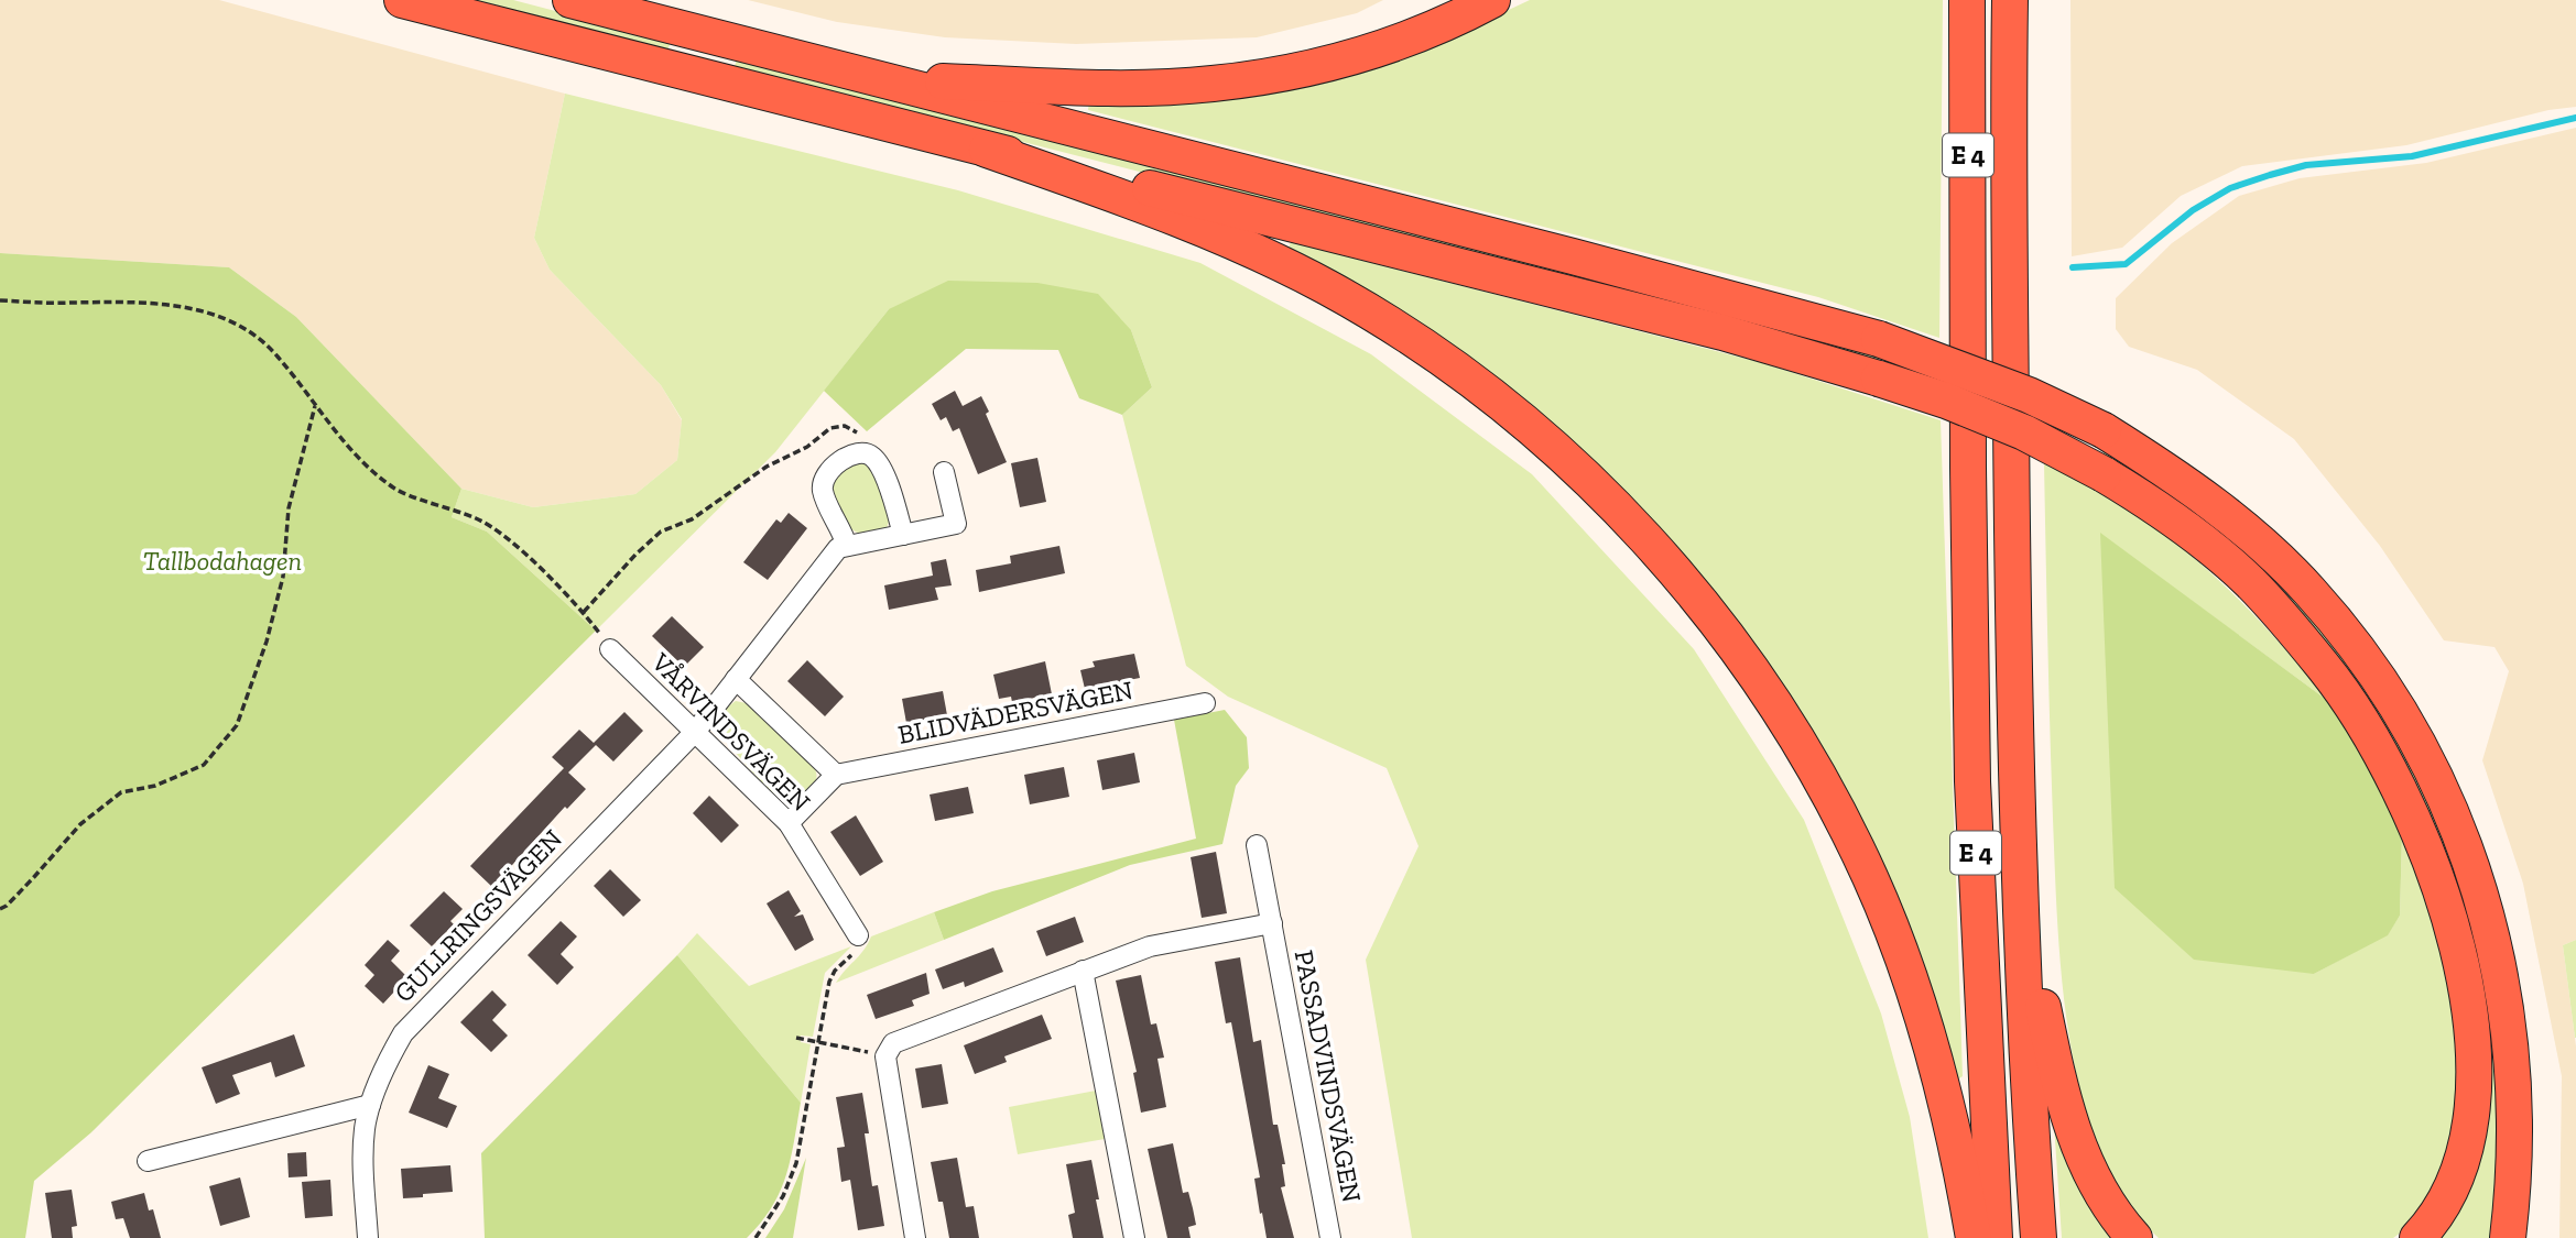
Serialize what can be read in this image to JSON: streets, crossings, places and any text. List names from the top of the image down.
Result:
{
  "streets": {
    "highway": ["E 4"],
    "street": [
      "BLIDVÄDERSVÄGEN",
      "VÅRVINDSVÄGEN",
      "GULLRINGSVÄGEN",
      "PASSADVINDSVÄGEN"
    ]
  },
  "crossings": [
    ["VÅRVINDSVÄGEN", "GULLRINGSVÄGEN"]
  ],
  "parks": ["Tallbodahagen"]
}
